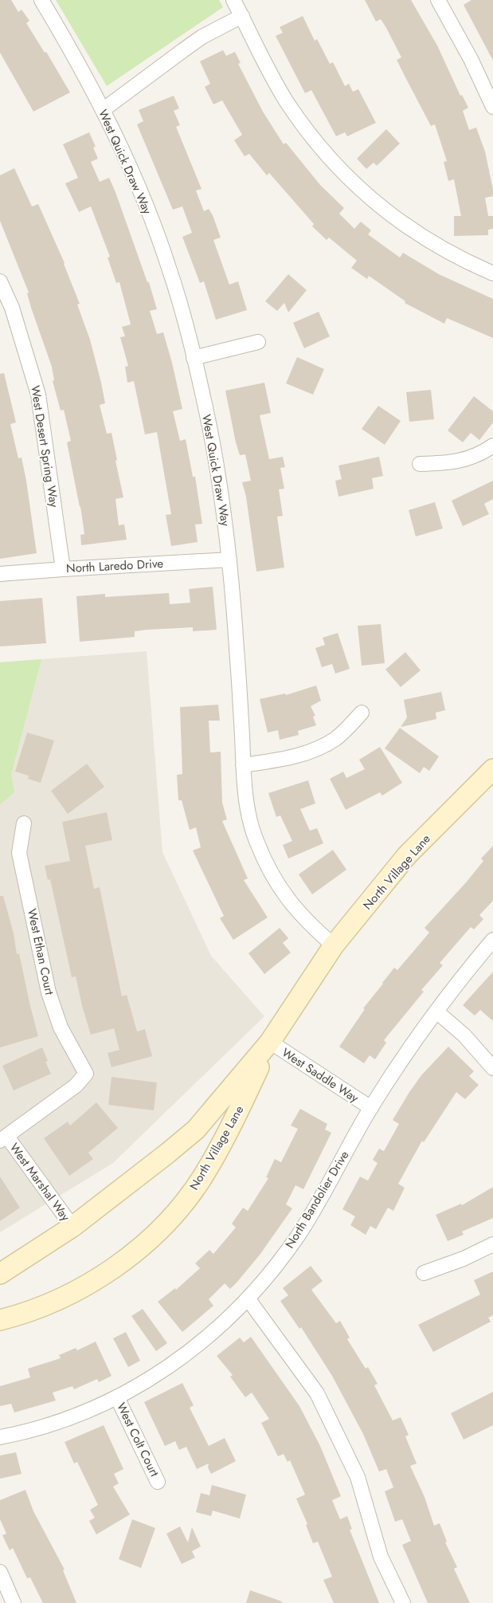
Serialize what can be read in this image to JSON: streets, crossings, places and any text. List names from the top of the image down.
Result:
{
  "streets": {
    "street": [
      "West Quick Draw Way",
      "West Desert Spring Way",
      "North Laredo Drive",
      "North Village Lane",
      "West Ethan Court",
      "West Saddle Way",
      "West Marshal Way",
      "North Bandolier Drive",
      "West Colt Court"
    ]
  },
  "crossings": [
    ["West Quick Draw Way", "North Laredo Drive"],
    ["West Quick Draw Way", "North Village Lane"],
    ["West Desert Spring Way", "North Laredo Drive"],
    ["North Village Lane", "West Saddle Way"],
    ["North Village Lane", "West Marshal Way"],
    ["West Ethan Court", "West Marshal Way"],
    ["West Saddle Way", "North Bandolier Drive"],
    ["North Bandolier Drive", "West Colt Court"]
  ]
}
